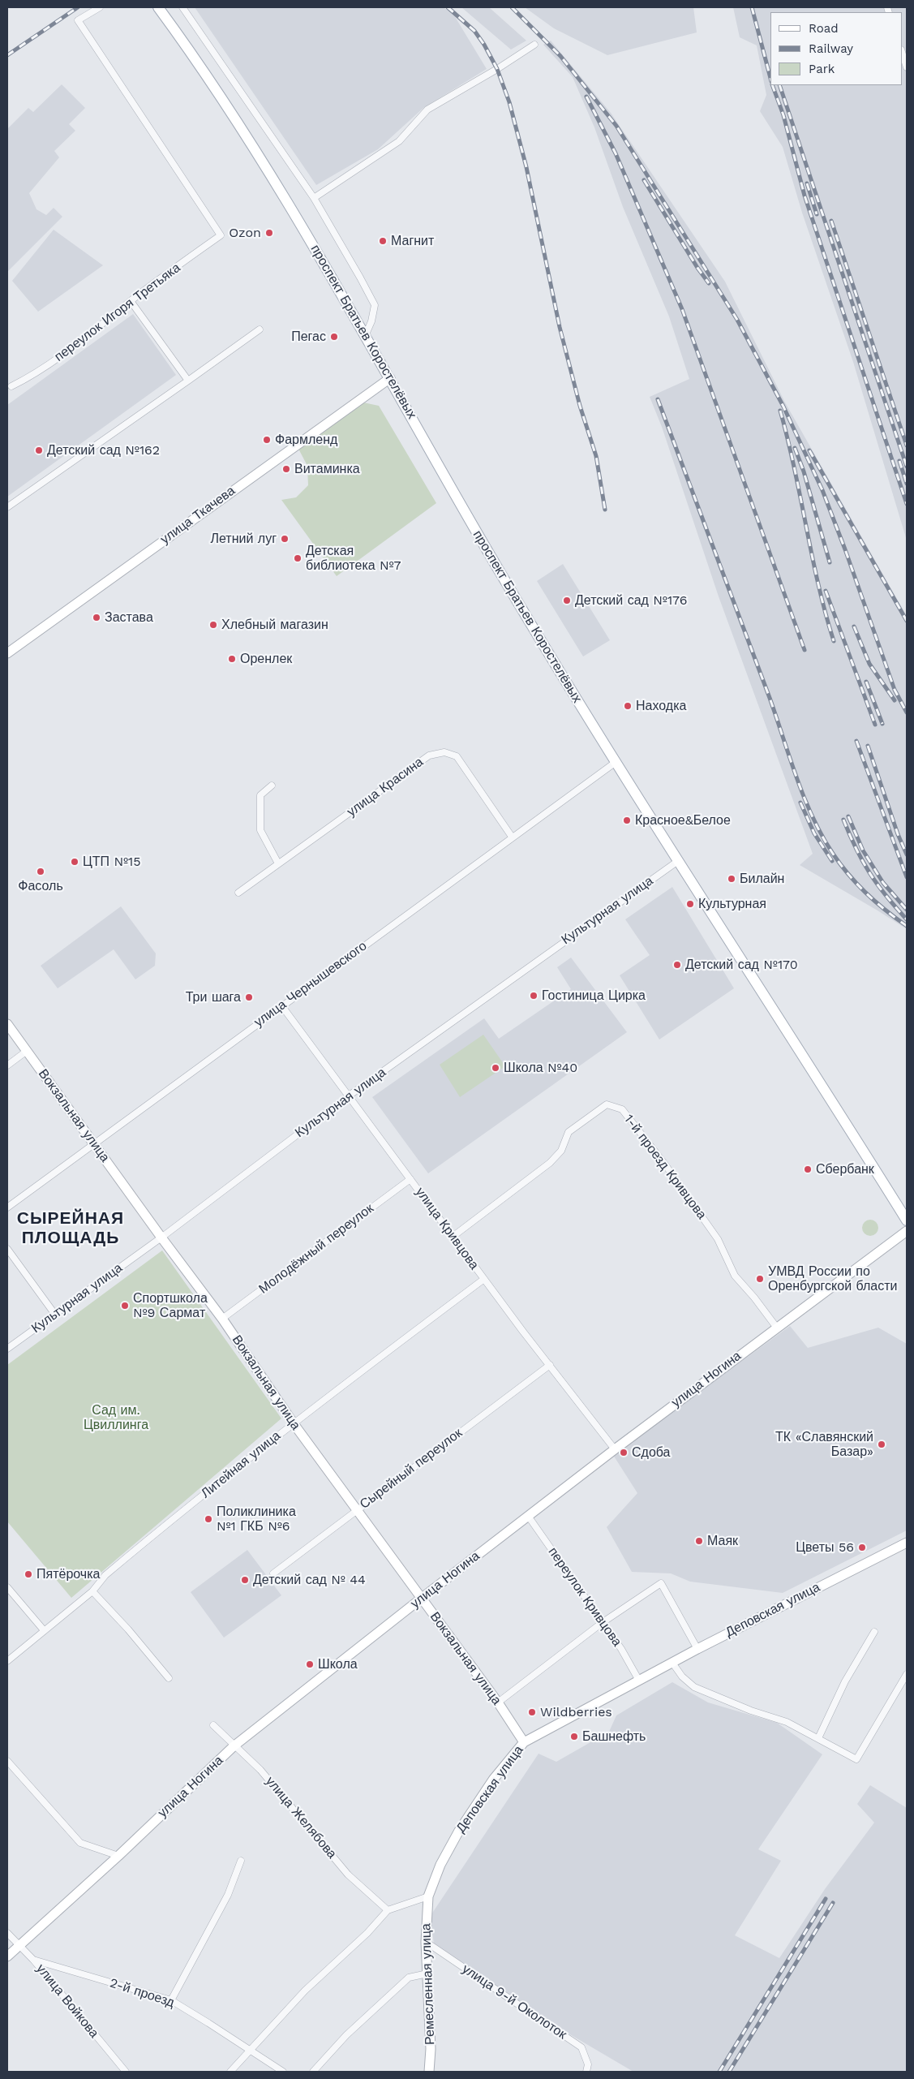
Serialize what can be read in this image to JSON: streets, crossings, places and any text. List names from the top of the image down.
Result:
{
  "streets": {
    "main road": ["проспект Братьев Коростелёвых"],
    "street": [
      "переулок Игоря Третьяка",
      "улица Ткачева",
      "улица Красина",
      "Культурная улица",
      "улица Чернышевского",
      "Вокзальная улица",
      "1-й проезд Кривцова",
      "улица Кривцова",
      "Молодёжный переулок",
      "улица Ногина",
      "Литейная улица",
      "Сырейный переулок",
      "переулок Кривцова",
      "Деповская улица",
      "улица Желябова",
      "Ремесленная улица",
      "2-й проезд",
      "улица Войкова",
      "улица 9-й Околоток"
    ]
  },
  "crossings": [
    ["проспект Братьев Коростелёвых", "улица Ткачева"],
    ["проспект Братьев Коростелёвых", "Культурная улица"],
    ["проспект Братьев Коростелёвых", "улица Чернышевского"],
    ["улица Красина", "улица Чернышевского"],
    ["Культурная улица", "Вокзальная улица"],
    ["Культурная улица", "улица Кривцова"],
    ["улица Чернышевского", "Вокзальная улица"],
    ["улица Чернышевского", "улица Кривцова"],
    ["Вокзальная улица", "Молодёжный переулок"],
    ["Вокзальная улица", "улица Ногина"],
    ["Вокзальная улица", "Литейная улица"],
    ["Вокзальная улица", "Сырейный переулок"],
    ["Вокзальная улица", "Деповская улица"],
    ["1-й проезд Кривцова", "улица Кривцова"],
    ["1-й проезд Кривцова", "улица Ногина"],
    ["улица Кривцова", "Молодёжный переулок"],
    ["улица Кривцова", "улица Ногина"],
    ["улица Кривцова", "Литейная улица"],
    ["улица Кривцова", "Сырейный переулок"],
    ["улица Ногина", "переулок Кривцова"],
    ["улица Ногина", "улица Желябова"],
    ["улица Ногина", "улица Войкова"],
    ["переулок Кривцова", "Деповская улица"],
    ["Деповская улица", "Ремесленная улица"],
    ["Ремесленная улица", "улица 9-й Околоток"],
    ["2-й проезд", "улица Войкова"]
  ],
  "districts": ["СЫРЕЙНАЯ ПЛОЩАДЬ"],
  "parks": ["Сад им. Цвиллинга"],
  "places": [
    "Ozon",
    "Магнит",
    "Пегас",
    "Фармленд",
    "Детский сад №162",
    "Витаминка",
    "Летний луг",
    "Детская библиотека №7",
    "Детский сад №176",
    "Застава",
    "Хлебный магазин",
    "Оренлек",
    "Находка",
    "Красное&Белое",
    "ЦТП №15",
    "Фасоль",
    "Билайн",
    "Культурная",
    "Детский сад №170",
    "Гостиница Цирка",
    "Три шага",
    "Школа №40",
    "Сбербанк",
    "УМВД России по Оренбургской бласти",
    "Спортшкола №9 Сармат",
    "ТК «Славянский Базар»",
    "Сдоба",
    "Поликлиника №1 ГКБ №6",
    "Маяк",
    "Цветы 56",
    "Пятёрочка",
    "Детский сад № 44",
    "Школа",
    "Wildberries",
    "Башнефть"
  ],
  "legend": ["Road", "Railway", "Park"]
}
